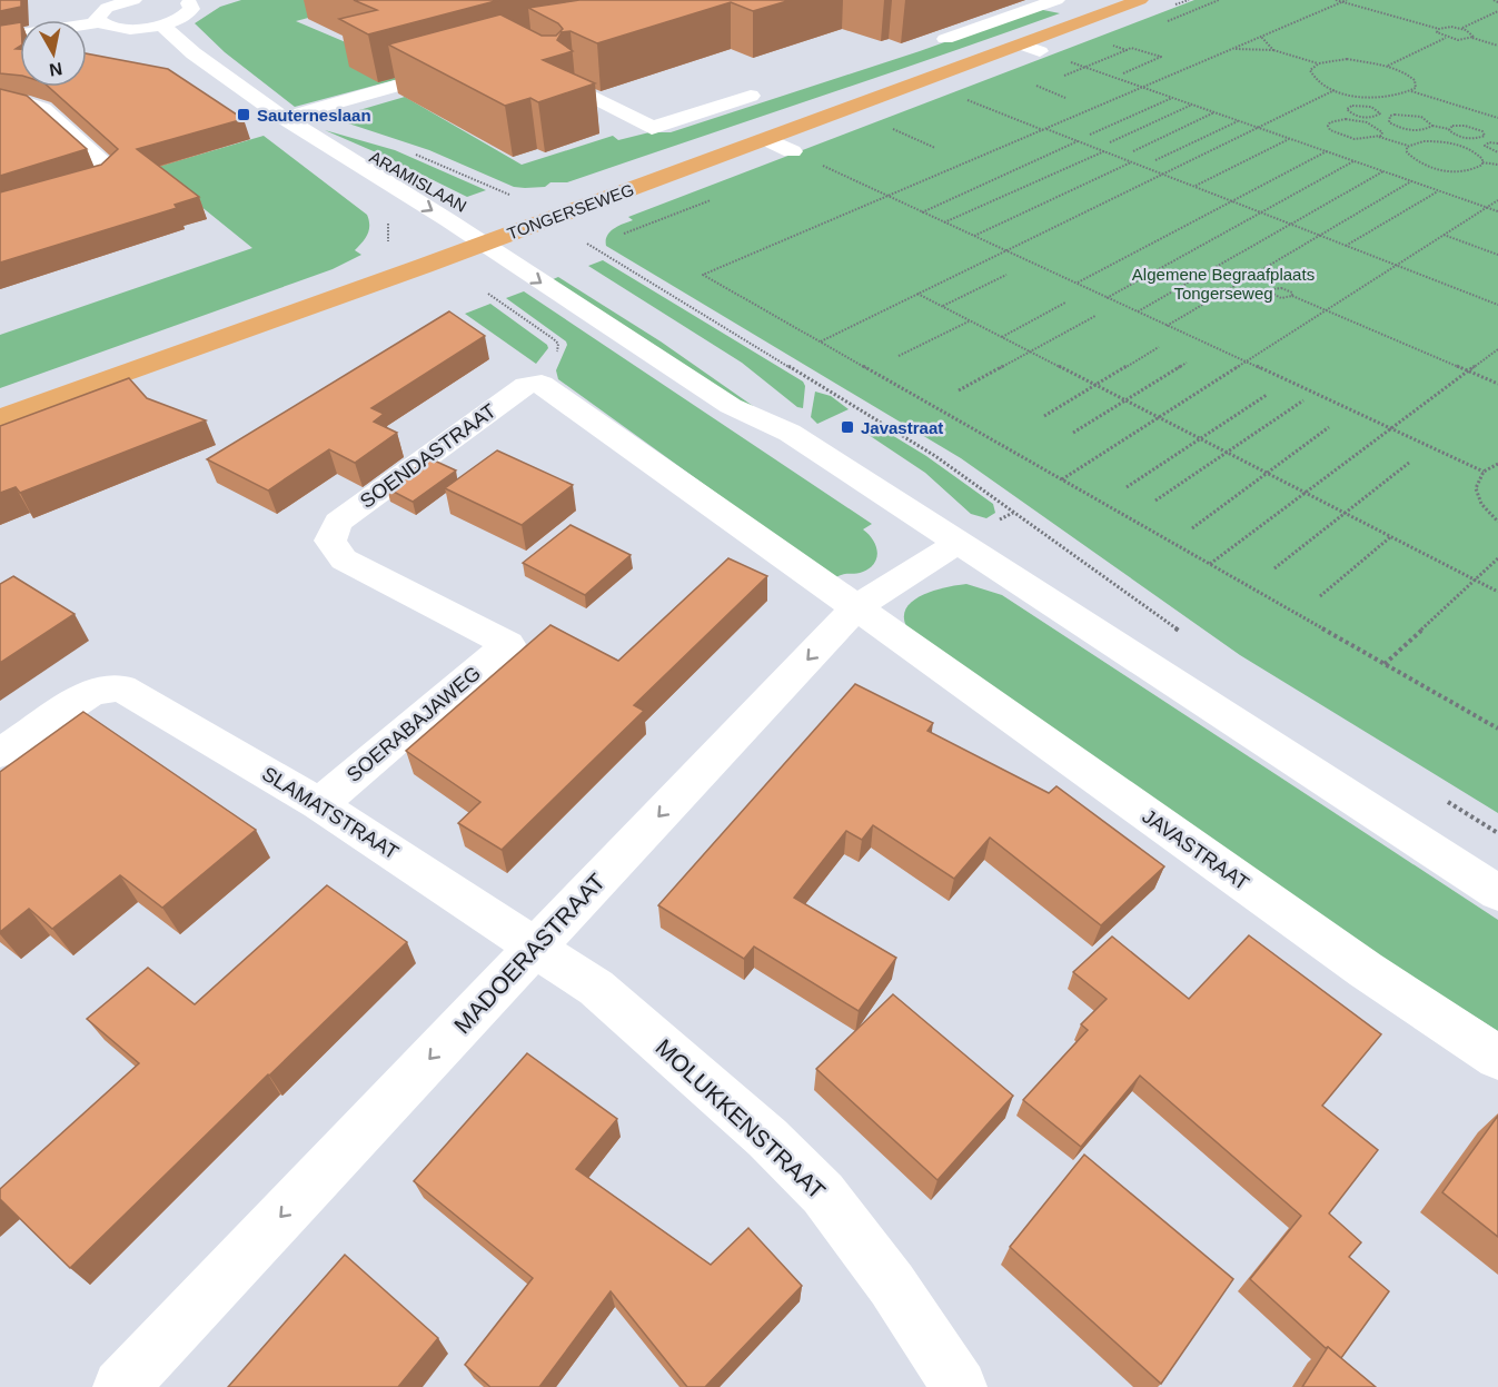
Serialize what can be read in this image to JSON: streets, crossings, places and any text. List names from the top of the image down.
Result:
{
  "streets": {
    "main road": ["TONGERSEWEG"],
    "street": [
      "ARAMISLAAN",
      "SOENDASTRAAT",
      "SOERABAJAWEG",
      "SLAMATSTRAAT",
      "JAVASTRAAT",
      "MADOERASTRAAT",
      "MOLUKKENSTRAAT"
    ]
  },
  "crossings": [
    ["ARAMISLAAN", "TONGERSEWEG"],
    ["SOENDASTRAAT", "SOERABAJAWEG"],
    ["SOENDASTRAAT", "JAVASTRAAT"],
    ["SOERABAJAWEG", "SLAMATSTRAAT"],
    ["SLAMATSTRAAT", "MADOERASTRAAT"],
    ["SLAMATSTRAAT", "MOLUKKENSTRAAT"],
    ["JAVASTRAAT", "MADOERASTRAAT"],
    ["MADOERASTRAAT", "MOLUKKENSTRAAT"]
  ],
  "one_way": ["MADOERASTRAAT"],
  "parks": ["Algemene Begraafplaats Tongerseweg"],
  "places": {
    "transit": ["Sauterneslaan", "Javastraat"]
  },
  "north": "bottom"
}
